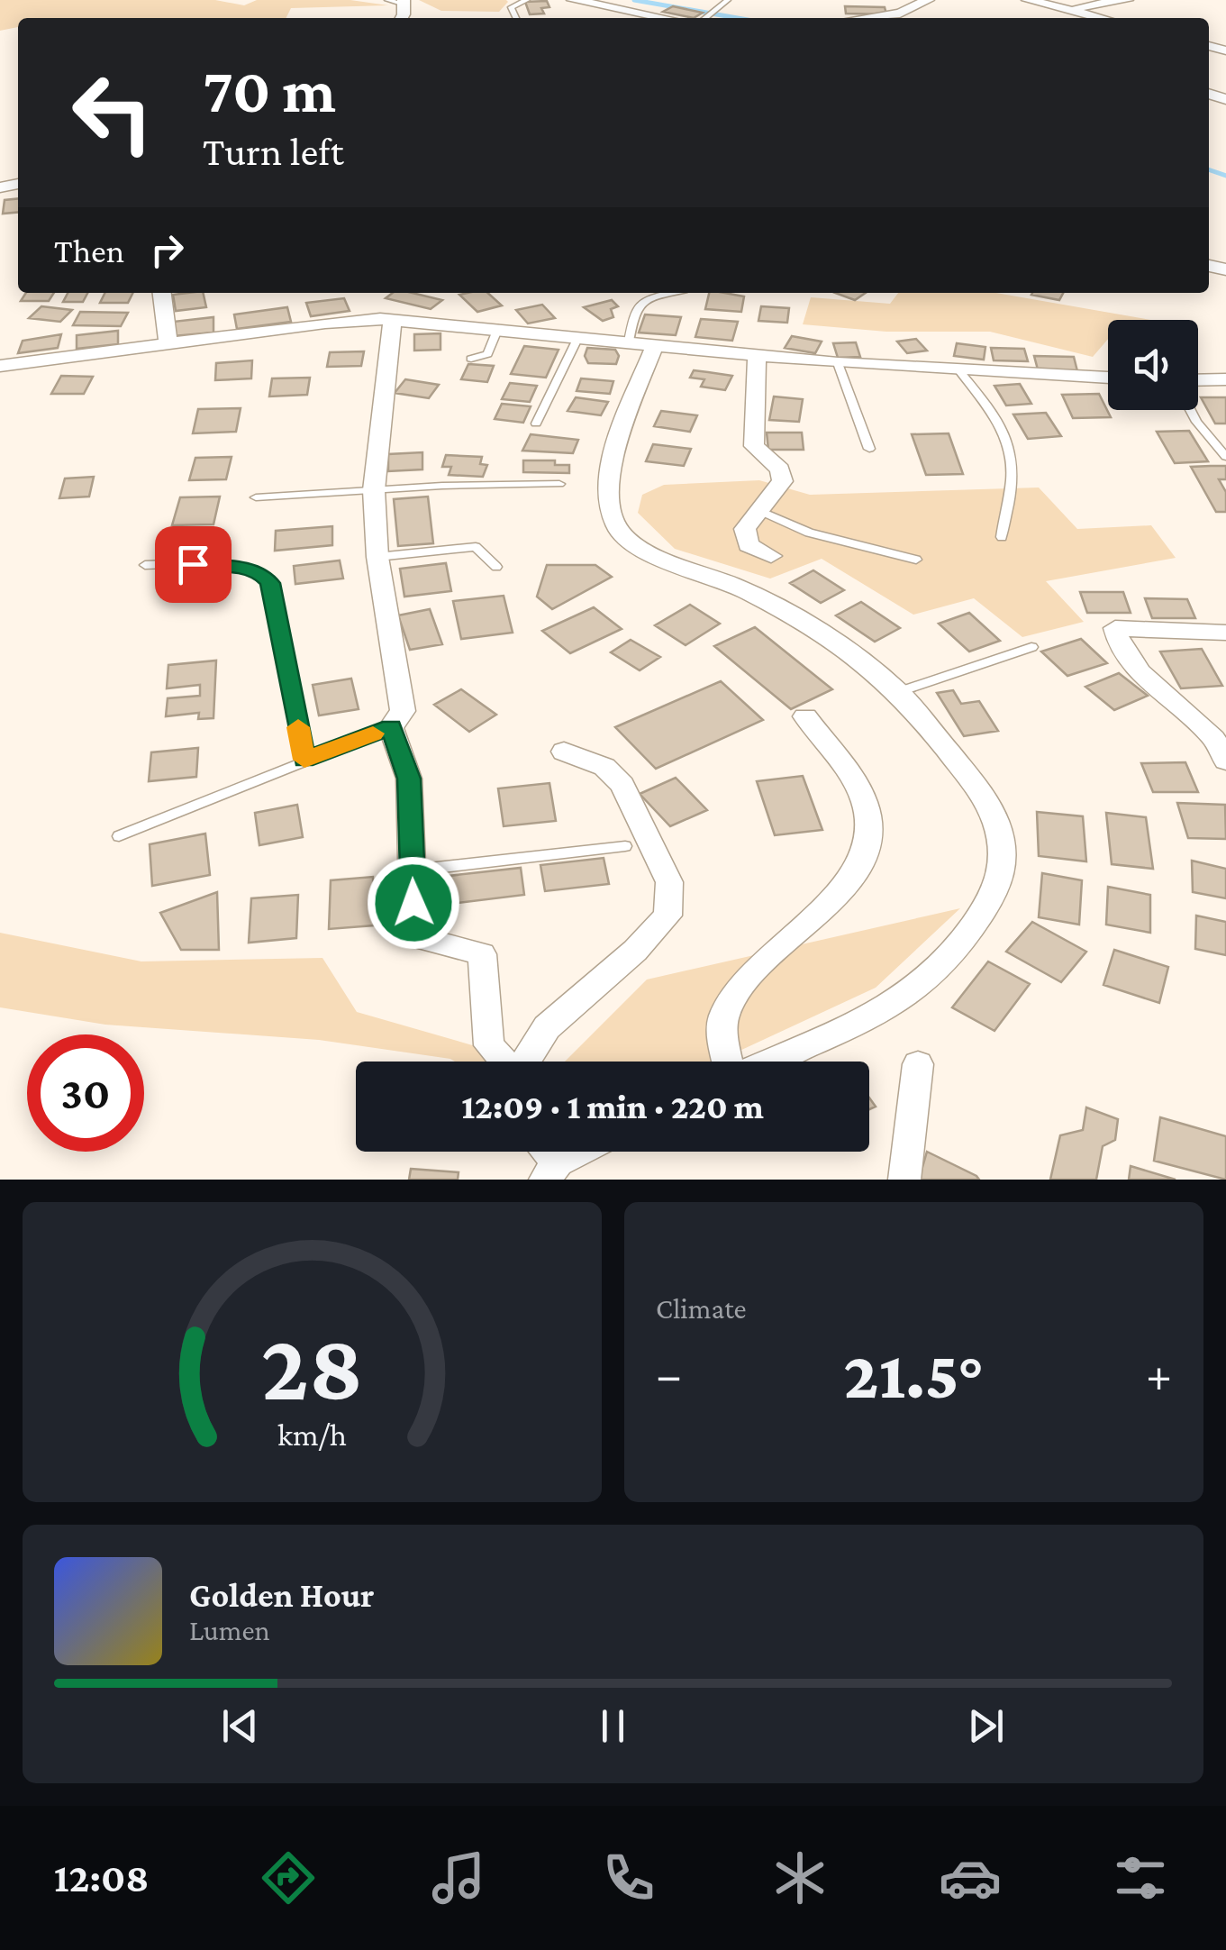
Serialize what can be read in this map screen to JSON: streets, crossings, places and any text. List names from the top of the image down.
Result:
{
  "page": {
    "turn": ["70 m", "Turn left"],
    "then": "Then",
    "limit": "30",
    "trip": "12:09 · 1 min · 220 m",
    "tile": "Climate",
    "heat": ["−", "21.5°", "+"],
    "song": ["Golden Hour", "Lumen"],
    "tabs": "12:08",
    "gauge": ["28", "km/h"]
  }
}
